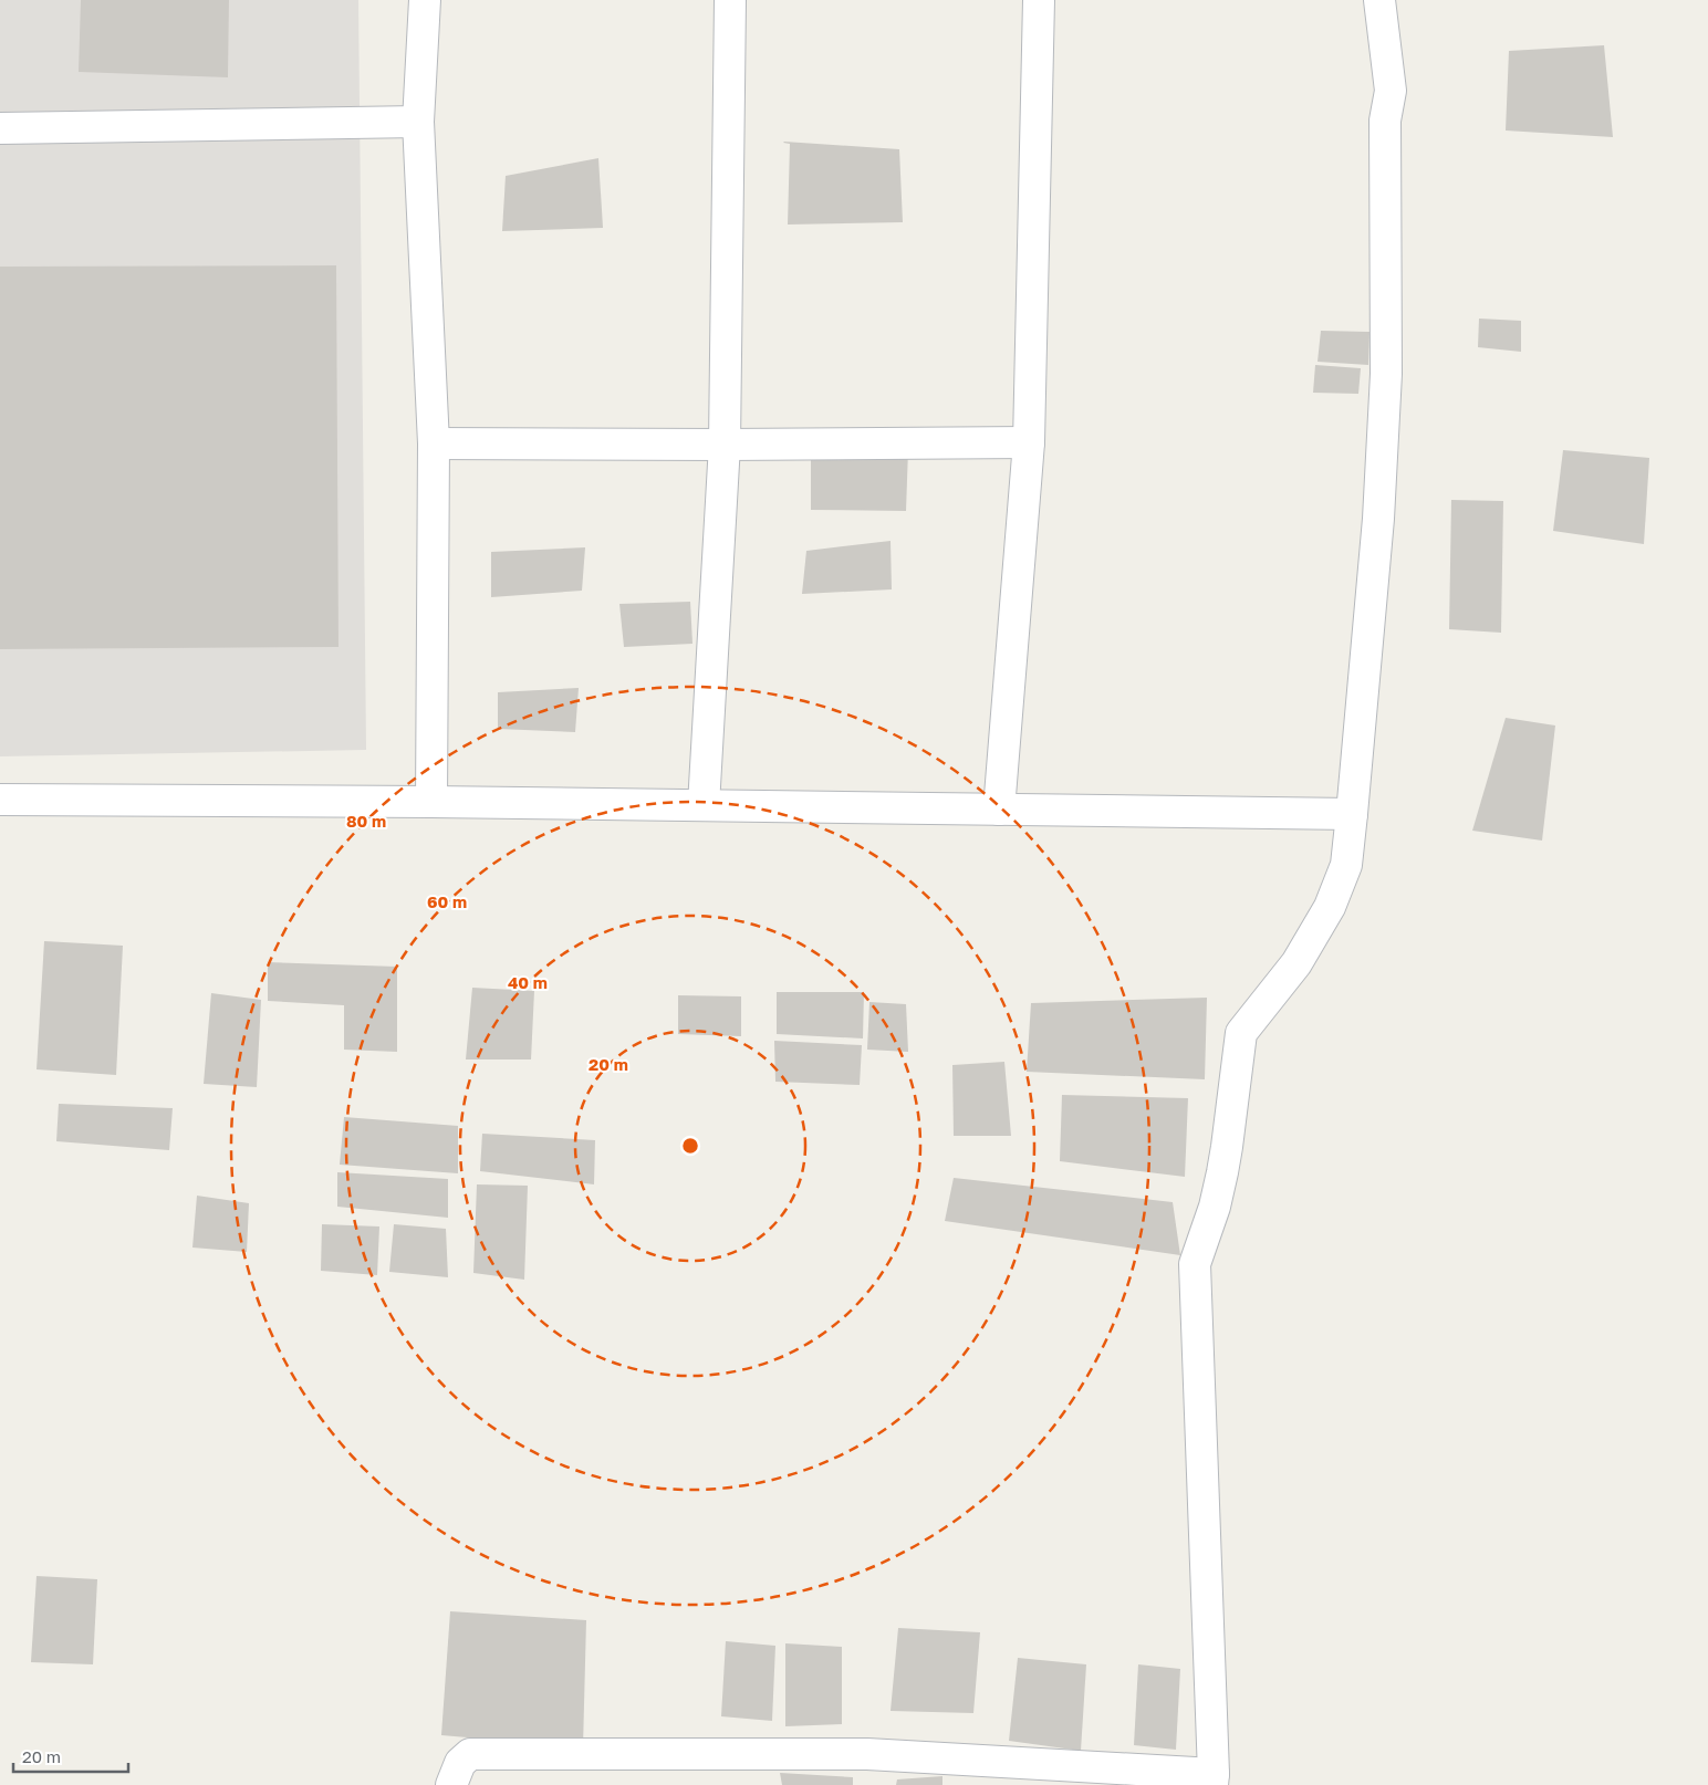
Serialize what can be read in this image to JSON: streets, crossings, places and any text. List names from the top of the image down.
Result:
{
  "scale_bar": "20 m",
  "rings": [
    "80 m",
    "60 m",
    "40 m",
    "20 m"
  ]
}
